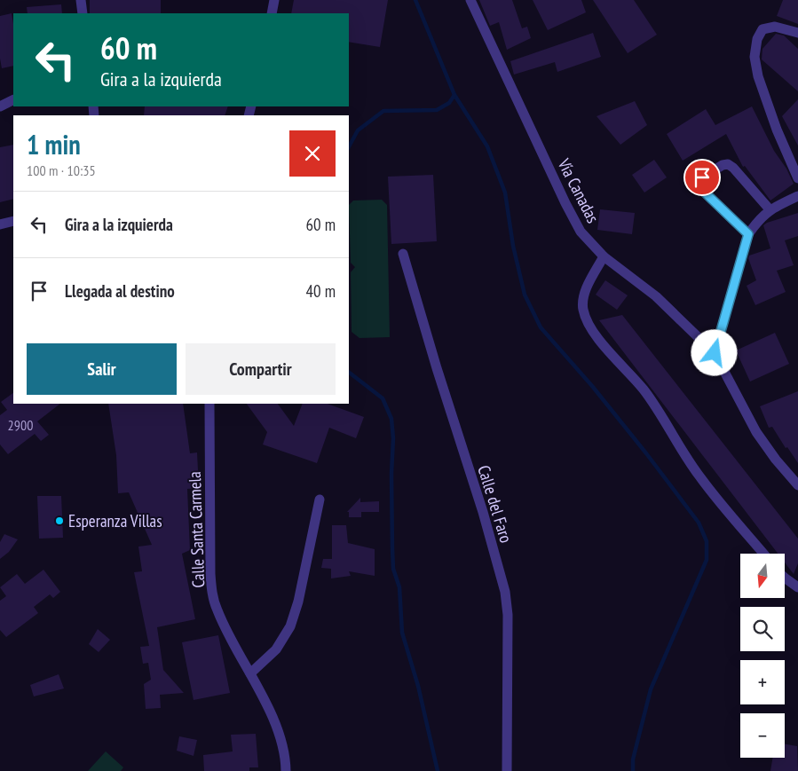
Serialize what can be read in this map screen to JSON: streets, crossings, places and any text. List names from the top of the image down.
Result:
{
  "streets": {
    "street": ["Vía Canadas", "Calle del Faro", "Calle Santa Carmela"]
  },
  "places": ["Esperanza Villas"],
  "house_numbers": ["2900"],
  "north": "bottom",
  "page": {
    "turn": ["60 m", "Gira a la izquierda"],
    "heading": ["1 min", "100 m · 10:35"],
    "list": [
      {
        "name": "Gira a la izquierda",
        "value": "60 m"
      },
      {
        "name": "Llegada al destino",
        "value": "40 m"
      }
    ],
    "buttons": ["Salir", "Compartir"],
    "map_buttons": ["+", "−"]
  }
}
